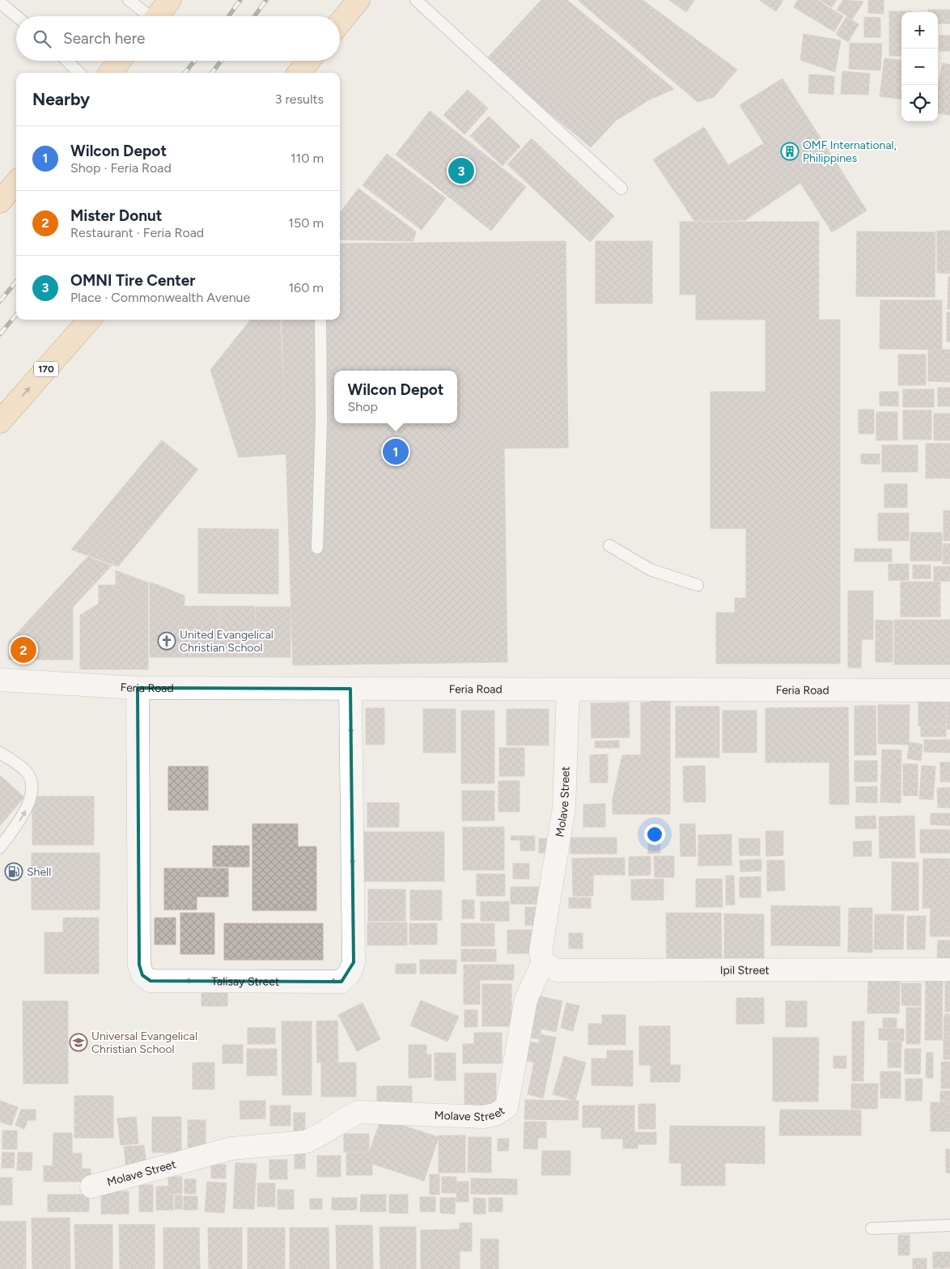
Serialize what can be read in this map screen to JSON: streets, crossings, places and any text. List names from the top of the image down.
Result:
{
  "streets": {
    "main road": ["170"],
    "street": [
      "Feria Road",
      "Molave Street",
      "Ipil Street",
      "Talisay Street"
    ]
  },
  "crossings": [
    ["Feria Road", "Molave Street"],
    ["Feria Road", "Talisay Street"],
    ["Molave Street", "Ipil Street"]
  ],
  "places": {
    "building": ["OMF International, Philippines"],
    "church": ["United Evangelical Christian School"],
    "fuel station": ["Shell"],
    "school or university": ["Universal Evangelical Christian School"]
  },
  "page": {
    "map_buttons": ["+", "−"],
    "search": "Search here",
    "heading": ["Nearby", "3 results"],
    "list": [
      {
        "mark": "1",
        "name": "Wilcon Depot",
        "note": "Shop · Feria Road",
        "value": "110 m"
      },
      {
        "mark": "2",
        "name": "Mister Donut",
        "note": "Restaurant · Feria Road",
        "value": "150 m"
      },
      {
        "mark": "3",
        "name": "OMNI Tire Center",
        "note": "Place · Commonwealth Avenue",
        "value": "160 m"
      }
    ],
    "pins": ["3", "1", "2"],
    "popup": ["Wilcon Depot", "Shop"]
  }
}
